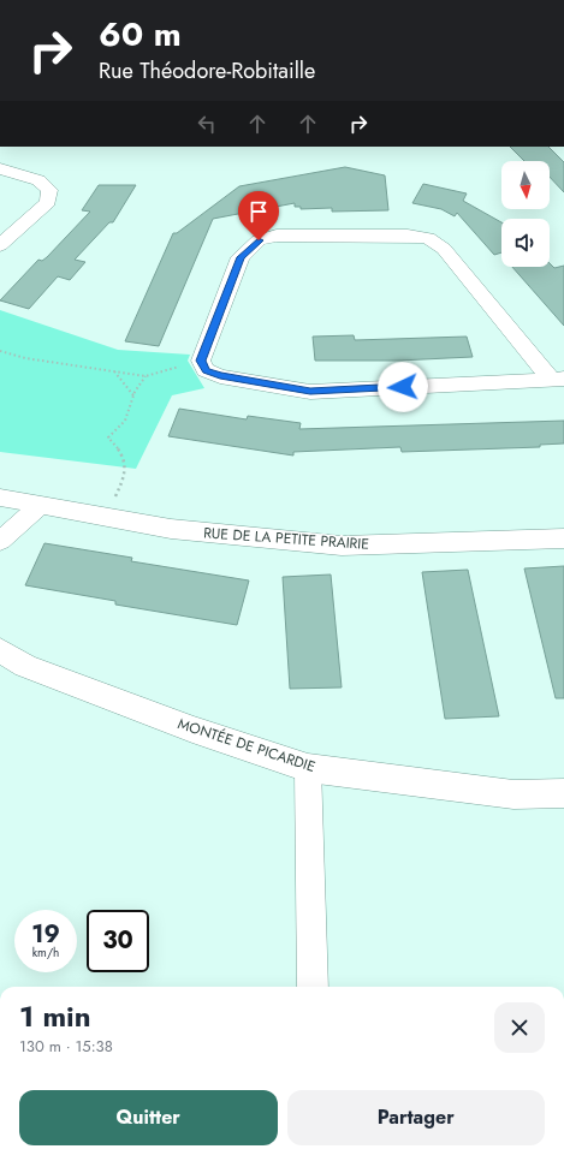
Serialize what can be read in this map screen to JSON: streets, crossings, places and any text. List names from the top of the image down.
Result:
{
  "streets": {
    "street": ["RUE DE LA PETITE PRAIRIE", "MONTÉE DE PICARDIE"]
  },
  "north": "bottom",
  "page": {
    "turn": ["60 m", "Rue Théodore-Robitaille"],
    "speed": "19 km/h",
    "limit": "30",
    "heading": ["1 min", "130 m · 15:38"],
    "buttons": ["Quitter", "Partager"]
  }
}
